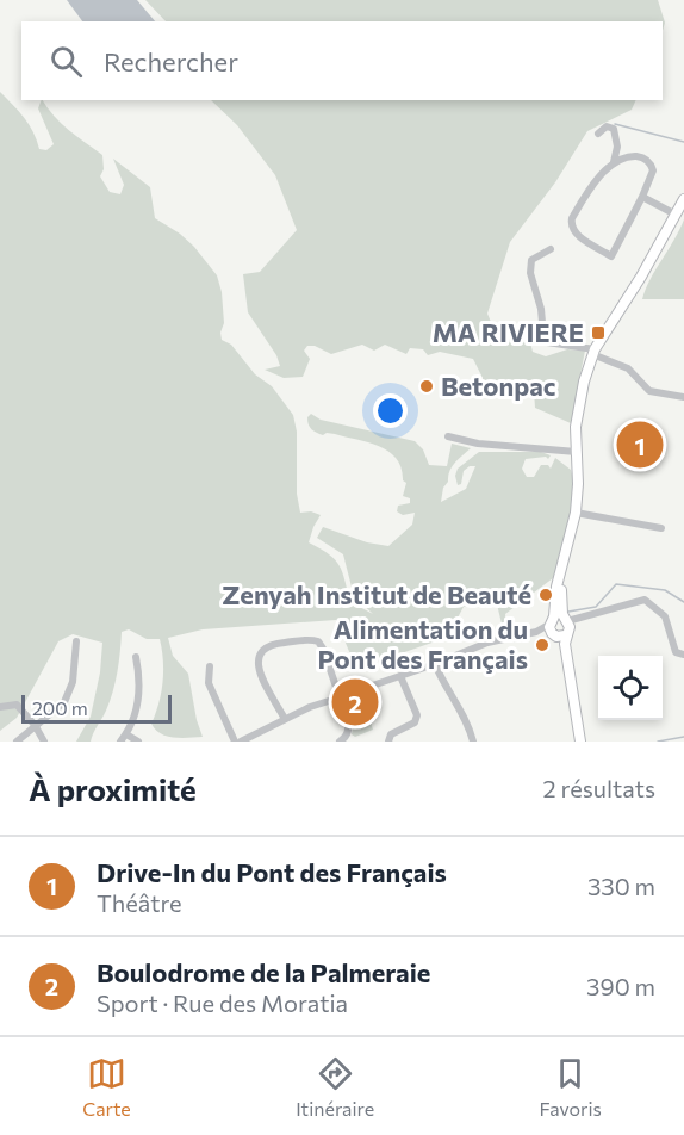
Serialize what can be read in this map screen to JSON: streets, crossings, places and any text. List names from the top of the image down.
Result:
{
  "places": {
    "transit": ["MA RIVIERE"],
    "other": ["Betonpac", "Zenyah Institut de Beauté", "Alimentation du Pont des Français"]
  },
  "scale_bar": "200 m",
  "page": {
    "search": "Rechercher",
    "pins": ["1", "2"],
    "scale": "200 m",
    "heading": ["À proximité", "2 résultats"],
    "list": [
      {
        "mark": "1",
        "name": "Drive-In du Pont des Français",
        "note": "Théâtre",
        "value": "330 m"
      },
      {
        "mark": "2",
        "name": "Boulodrome de la Palmeraie",
        "note": "Sport · Rue des Moratia",
        "value": "390 m"
      }
    ],
    "nav": ["Carte", "Itinéraire", "Favoris"]
  }
}
